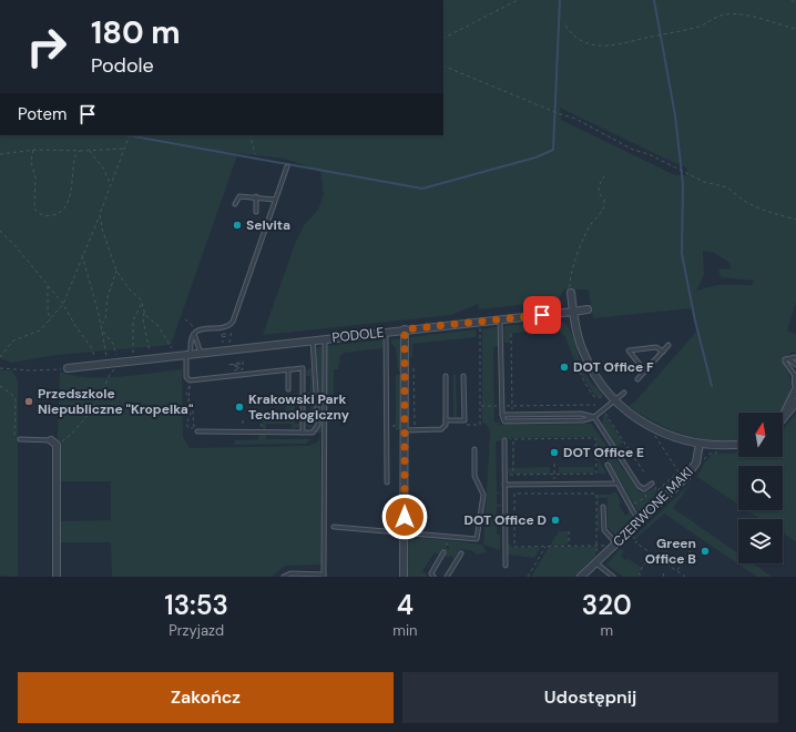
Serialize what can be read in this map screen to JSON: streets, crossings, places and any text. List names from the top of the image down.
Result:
{
  "streets": {
    "street": ["PODOLE", "CZERWONE MAKI"]
  },
  "places": [
    "Selvita",
    "DOT Office F",
    "Przedszkole Niepubliczne \"Kropelka\"",
    "Krakowski Park Technologiczny",
    "DOT Office E",
    "DOT Office D",
    "Green Office B"
  ],
  "north": "top",
  "page": {
    "turn": ["180 m", "Podole"],
    "then": "Potem",
    "eta": [
      "13:53",
      "Przyjazd",
      "4",
      "min",
      "320",
      "m"
    ],
    "buttons": ["Zakończ", "Udostępnij"]
  }
}
